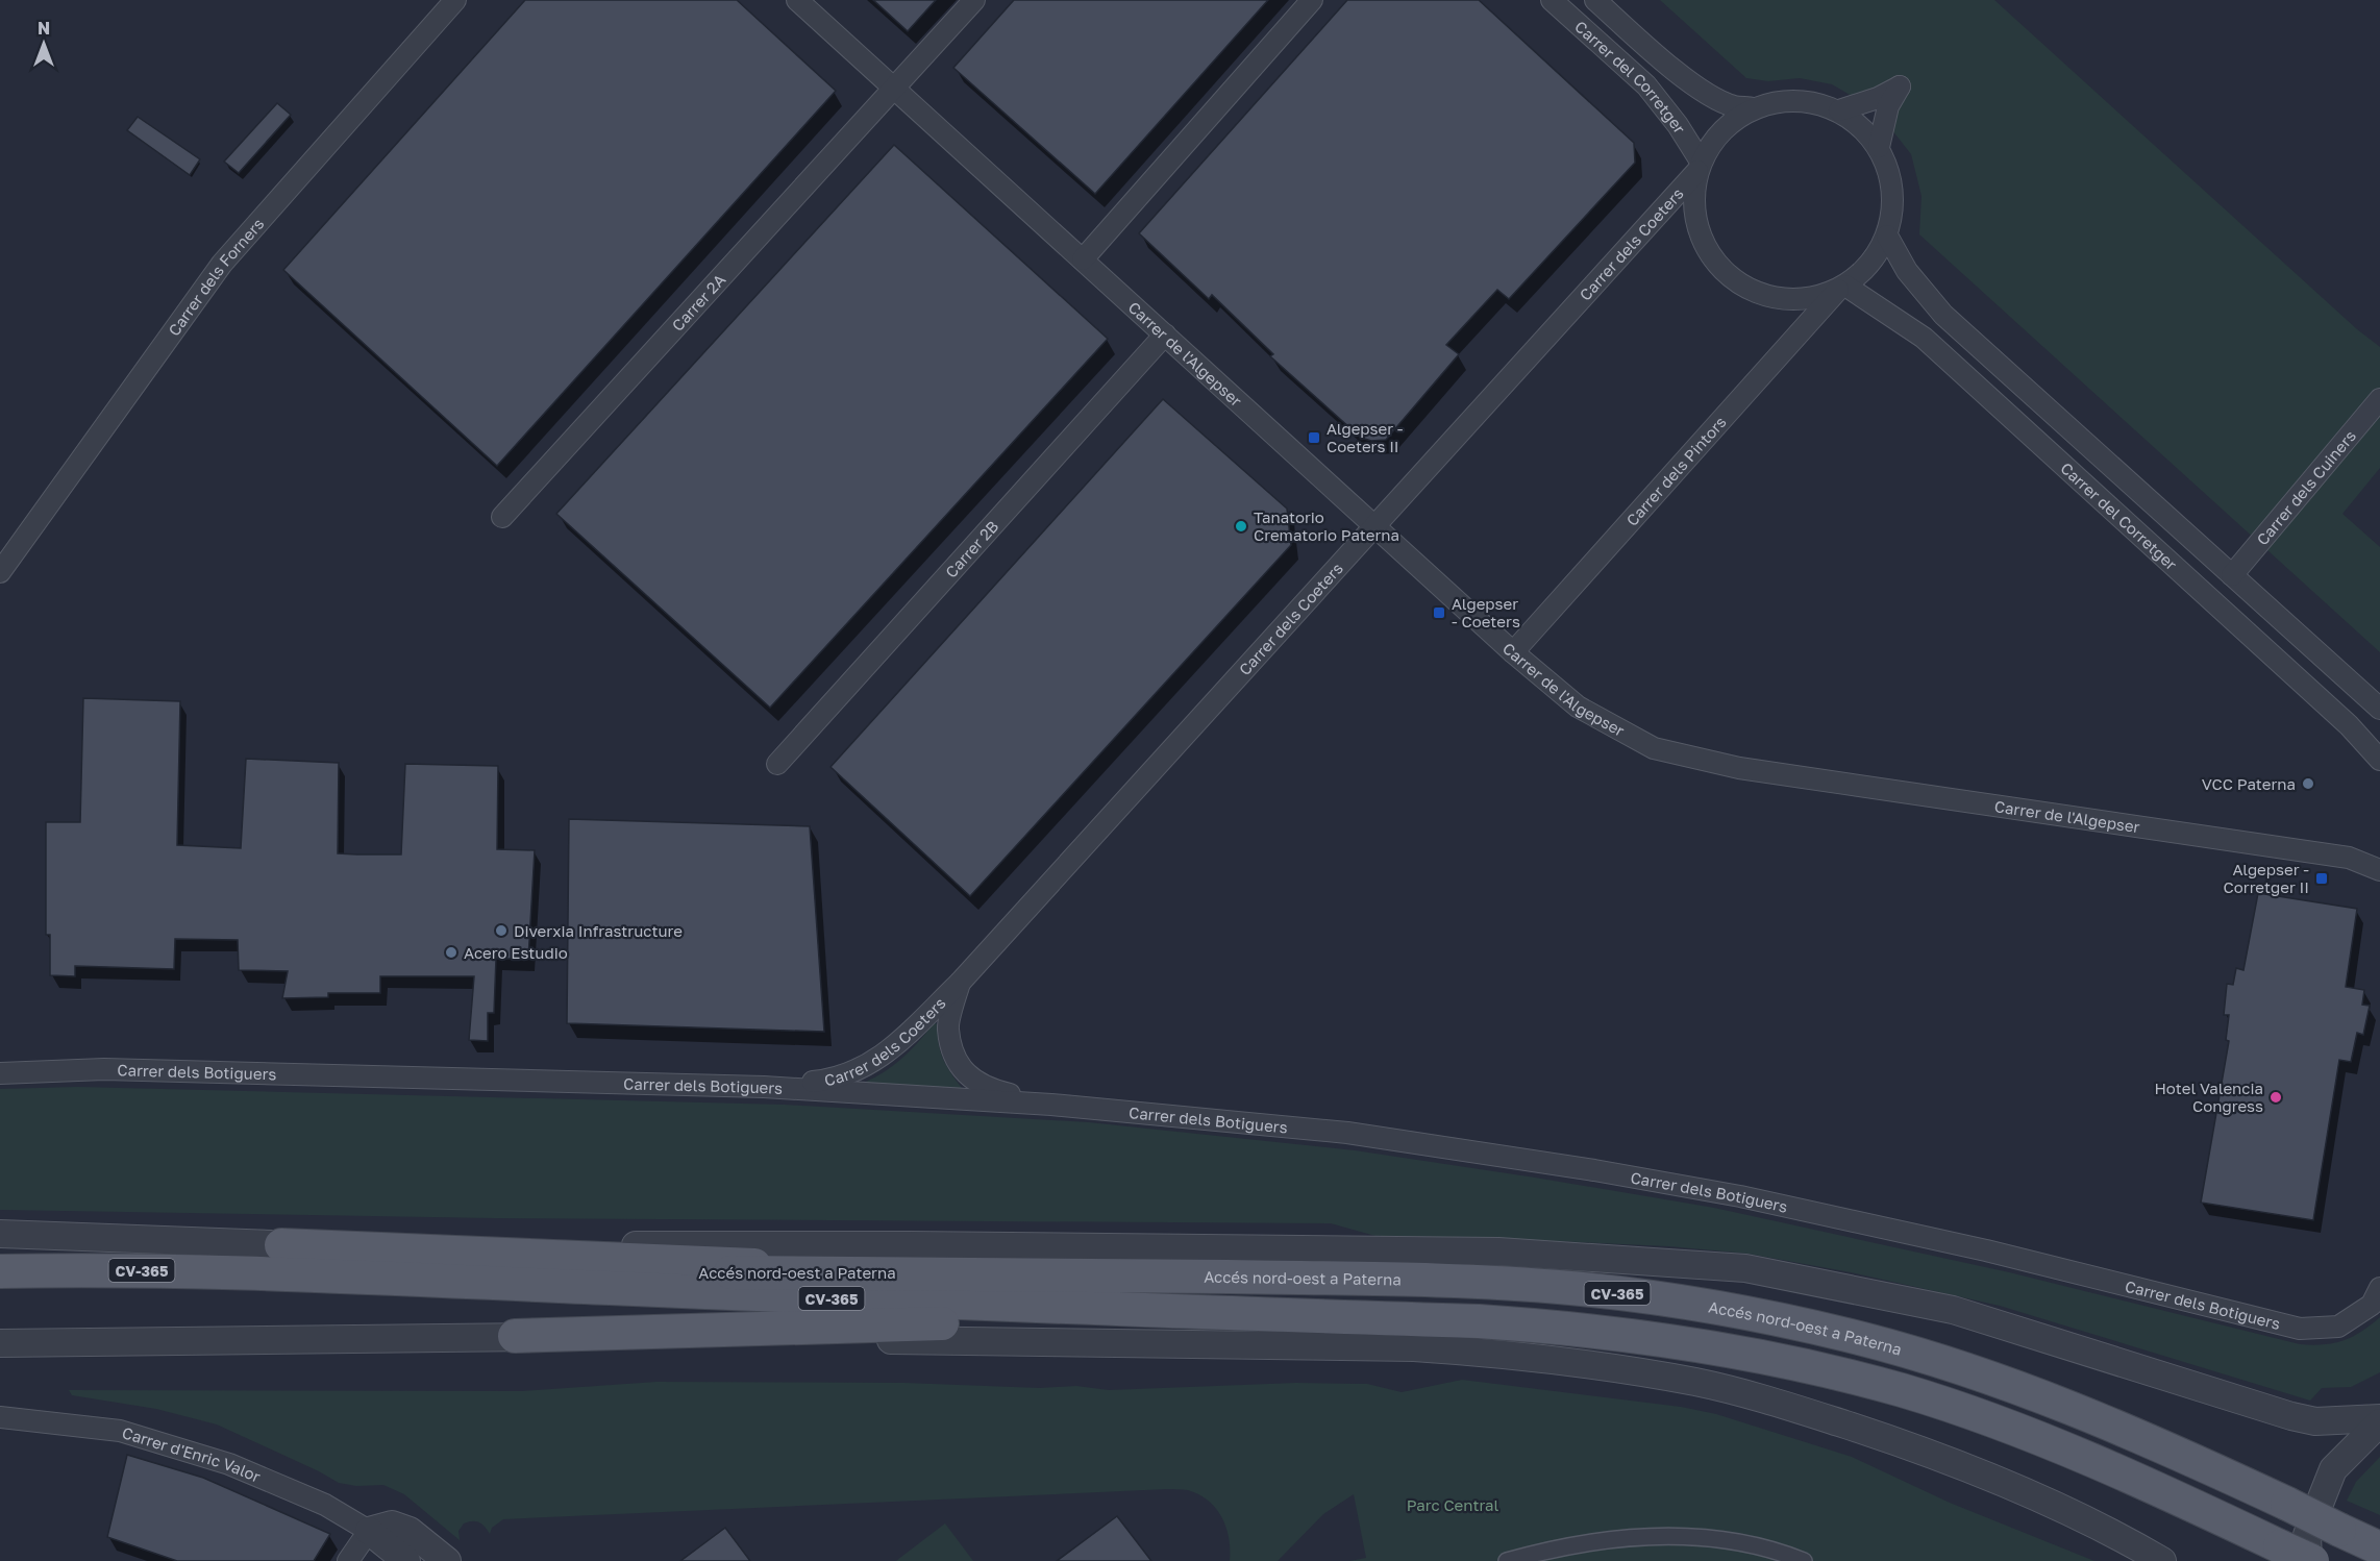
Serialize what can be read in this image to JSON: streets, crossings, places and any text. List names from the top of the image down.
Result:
{
  "streets": {
    "main road": ["CV-365", "Accés nord-oest a Paterna"],
    "street": [
      "Carrer del Corretger",
      "Carrer dels Coeters",
      "Carrer dels Forners",
      "Carrer 2A",
      "Carrer de l'Algepser",
      "Carrer dels Pintors",
      "Carrer dels Cuiners",
      "Carrer 2B",
      "Carrer dels Botiguers",
      "Carrer d'Enric Valor"
    ]
  },
  "crossings": [
    ["Carrer del Corretger", "Carrer dels Coeters"],
    ["Carrer del Corretger", "Carrer dels Pintors"],
    ["Carrer del Corretger", "Carrer dels Cuiners"],
    ["Carrer dels Coeters", "Carrer de l'Algepser"],
    ["Carrer dels Coeters", "Carrer dels Pintors"],
    ["Carrer dels Coeters", "Carrer dels Botiguers"],
    ["Carrer 2A", "Carrer de l'Algepser"],
    ["Carrer de l'Algepser", "Carrer dels Pintors"],
    ["Carrer de l'Algepser", "Carrer 2B"]
  ],
  "parks": ["Parc Central"],
  "places": {
    "transit": ["Algepser - Coeters II", "Algepser - Coeters", "Algepser - Corretger II"],
    "other": [
      "Tanatorio Crematorio Paterna",
      "VCC Paterna",
      "Diverxia Infrastructure",
      "Acero Estudio",
      "Hotel Valencia Congress"
    ]
  },
  "north": "top"
}
